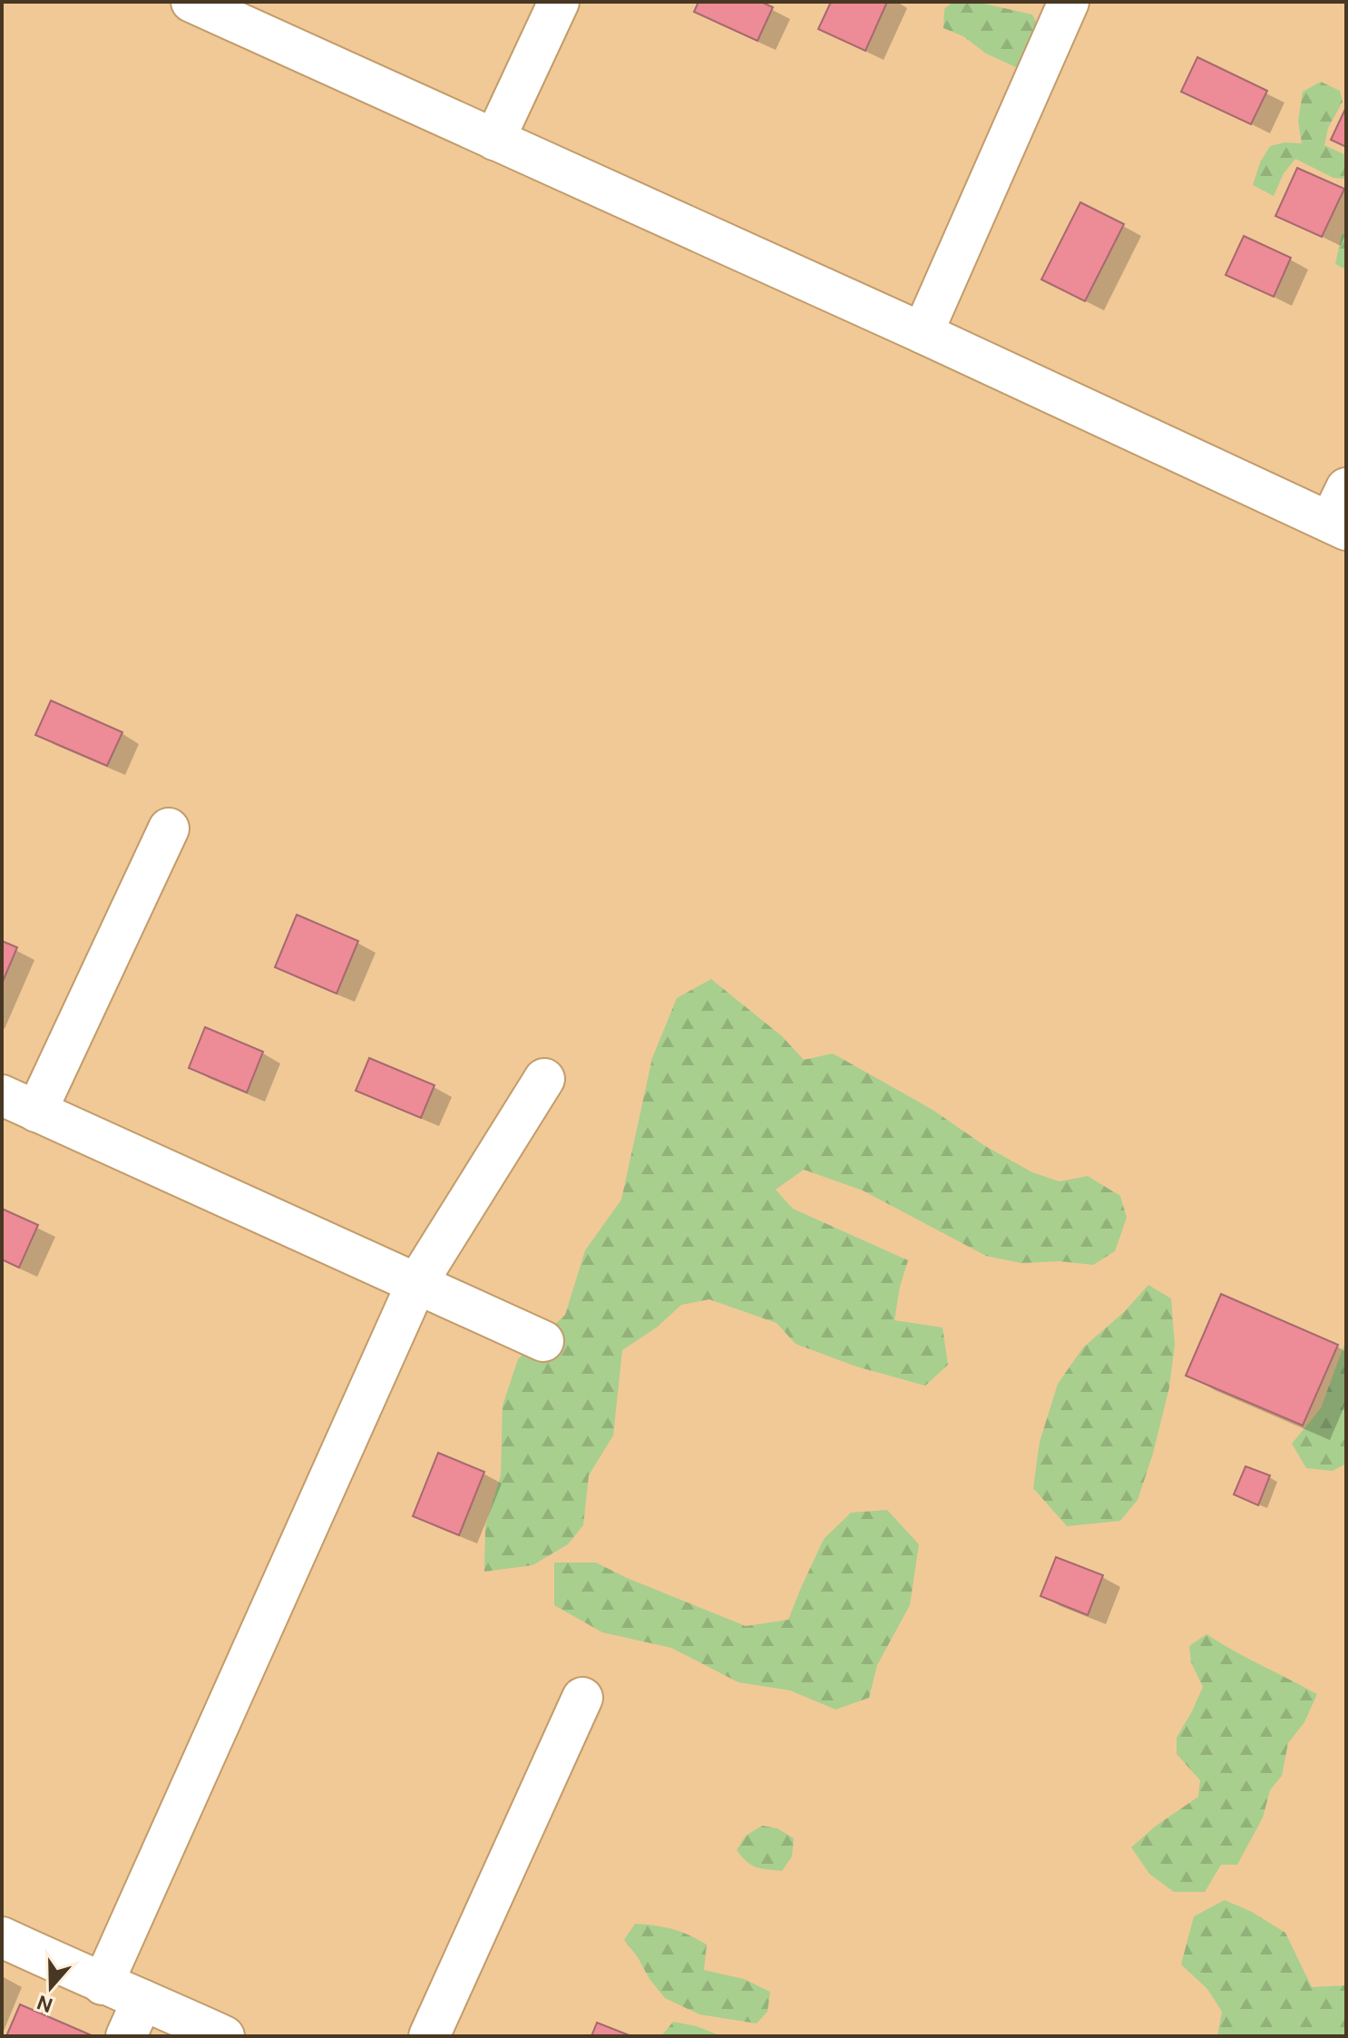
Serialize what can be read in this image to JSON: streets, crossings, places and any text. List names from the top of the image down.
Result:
{
  "north": "bottom"
}
